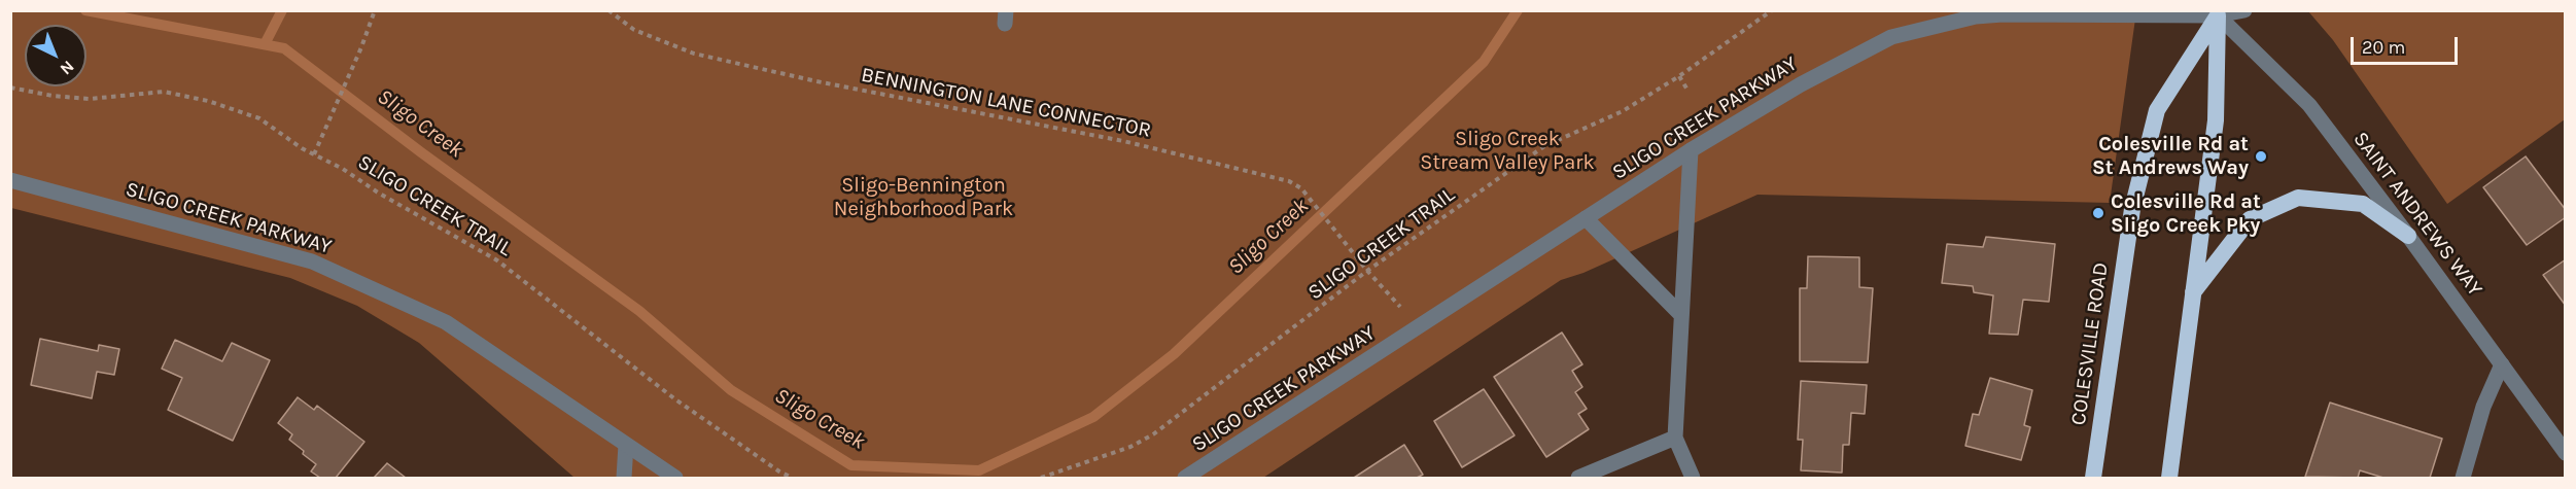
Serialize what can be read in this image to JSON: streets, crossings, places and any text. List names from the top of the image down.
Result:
{
  "streets": {
    "highway": ["COLESVILLE ROAD"],
    "street": ["SLIGO CREEK PARKWAY", "SAINT ANDREWS WAY"],
    "path": ["BENNINGTON LANE CONNECTOR", "SLIGO CREEK TRAIL"]
  },
  "crossings": [
    ["BENNINGTON LANE CONNECTOR", "SLIGO CREEK PARKWAY"],
    ["BENNINGTON LANE CONNECTOR", "SLIGO CREEK TRAIL"],
    ["SLIGO CREEK PARKWAY", "SAINT ANDREWS WAY"],
    ["SLIGO CREEK PARKWAY", "COLESVILLE ROAD"],
    ["SAINT ANDREWS WAY", "COLESVILLE ROAD"]
  ],
  "water": ["Sligo Creek"],
  "parks": ["Sligo Creek Stream Valley Park", "Sligo-Bennington Neighborhood Park"],
  "places": ["Colesville Rd at St Andrews Way", "Colesville Rd at Sligo Creek Pky"],
  "scale_bar": "20 m",
  "north": "bottom right"
}
